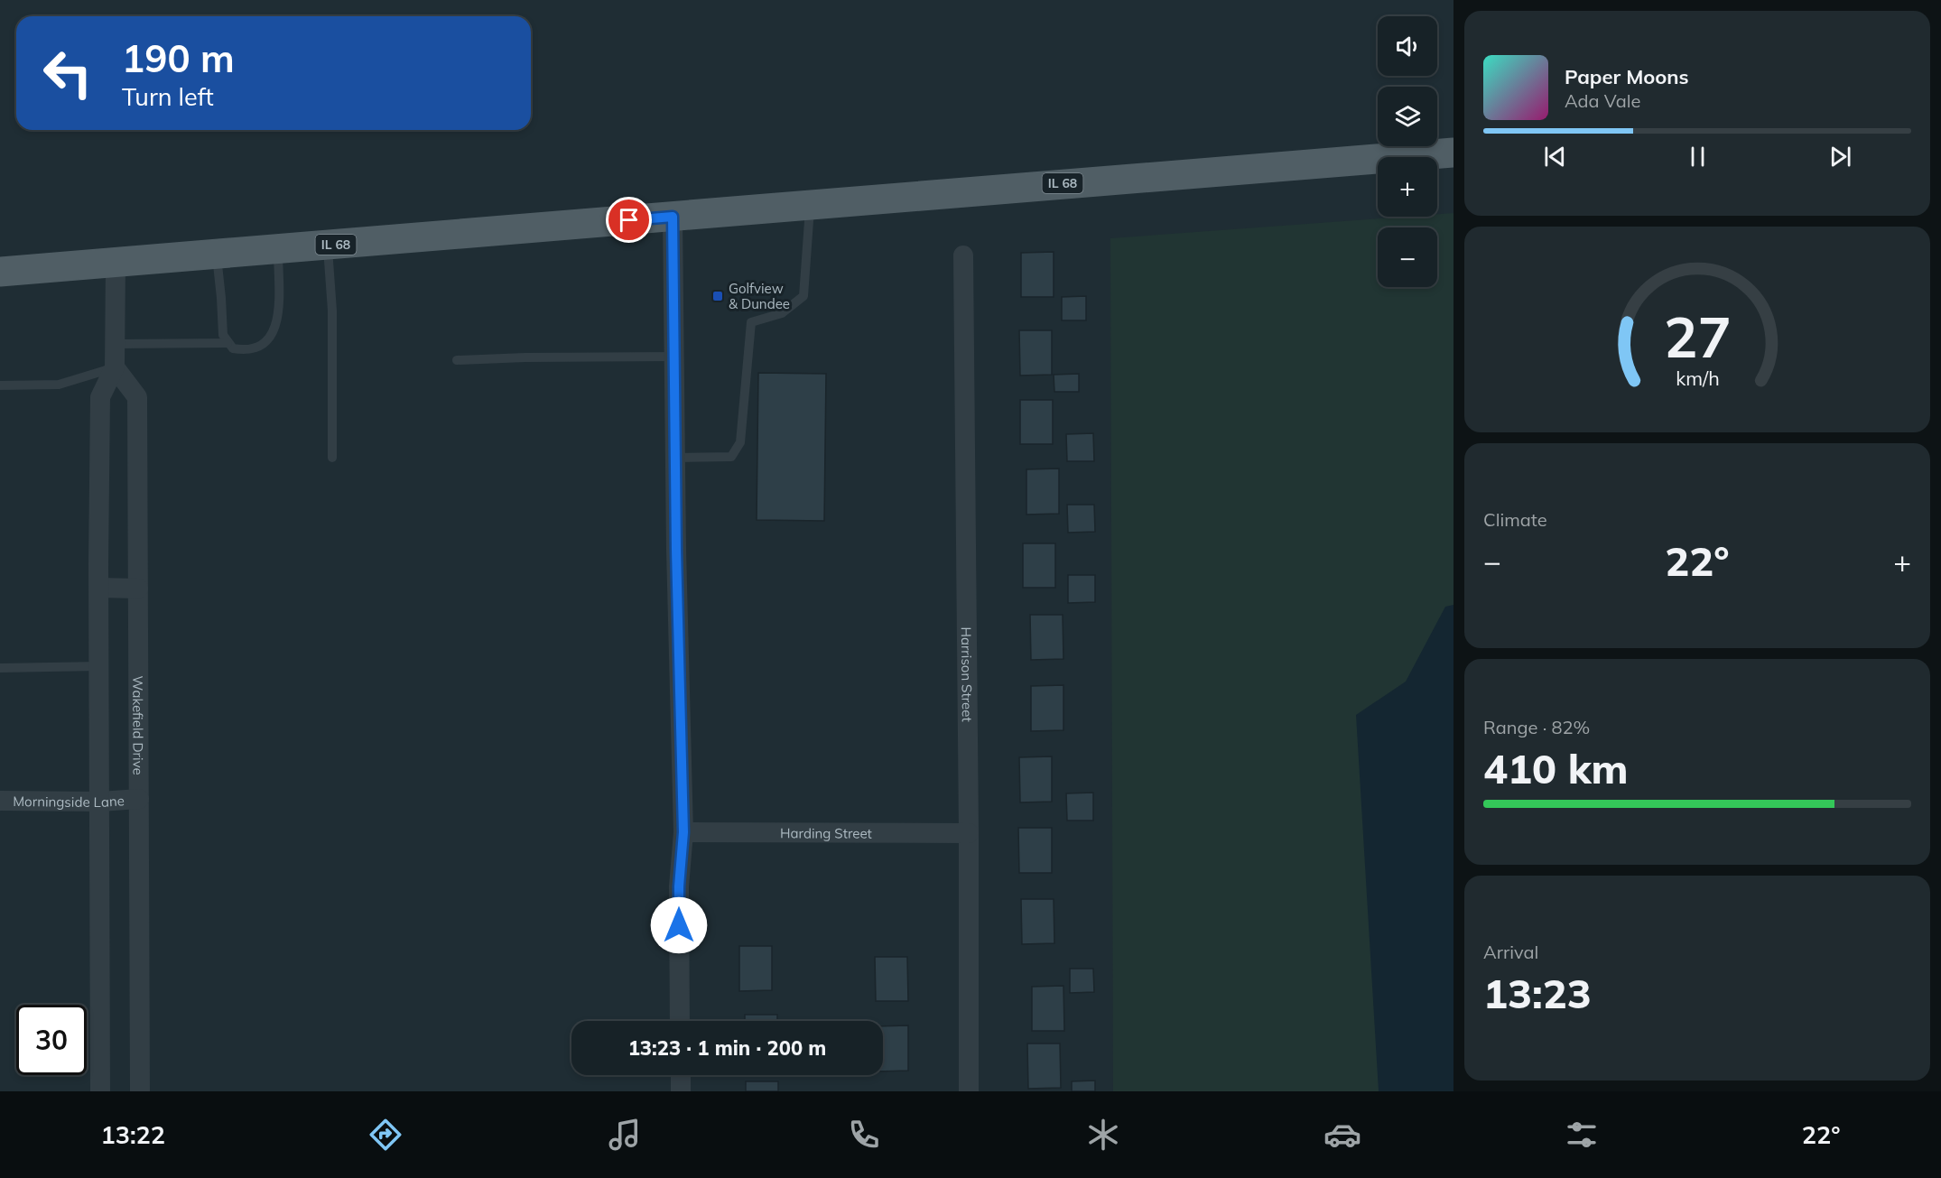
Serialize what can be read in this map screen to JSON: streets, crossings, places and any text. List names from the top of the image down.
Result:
{
  "streets": {
    "main road": ["IL 68"],
    "street": [
      "Harrison Street",
      "Wakefield Drive",
      "Morningside Lane",
      "Harding Street"
    ]
  },
  "crossings": [
    ["Harrison Street", "Harding Street"],
    ["Wakefield Drive", "Morningside Lane"]
  ],
  "places": {
    "transit": ["Golfview & Dundee"]
  },
  "page": {
    "map_buttons": ["+", "−"],
    "turn": ["190 m", "Turn left"],
    "song": ["Paper Moons", "Ada Vale"],
    "tile": [
      "Climate",
      ["Range · 82%", "410 km"],
      ["Arrival", "13:23"]
    ],
    "heat": ["−", "22°", "+"],
    "limit": "30",
    "trip": "13:23 · 1 min · 200 m",
    "tabs": ["13:22", "22°"],
    "gauge": ["27", "km/h"]
  }
}
